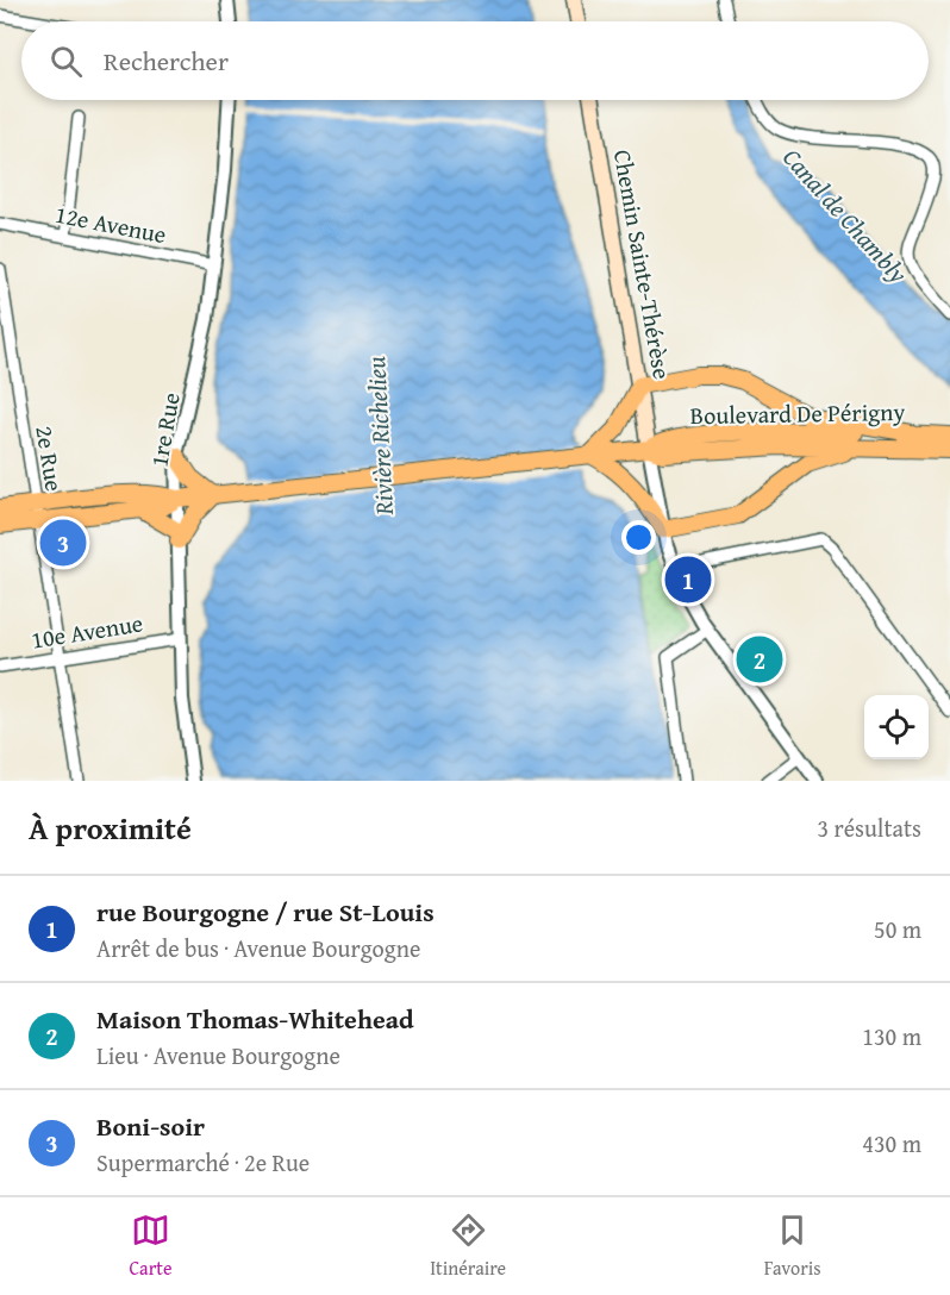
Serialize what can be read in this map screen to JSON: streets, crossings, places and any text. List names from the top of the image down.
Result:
{
  "streets": {
    "main road": ["Chemin Sainte-Thérèse", "Boulevard De Périgny"],
    "street": [
      "12e Avenue",
      "1re Rue",
      "2e Rue",
      "10e Avenue"
    ]
  },
  "crossings": [
    ["12e Avenue", "1re Rue"],
    ["Chemin Sainte-Thérèse", "Boulevard De Périgny"],
    ["Boulevard De Périgny", "1re Rue"],
    ["1re Rue", "10e Avenue"],
    ["2e Rue", "10e Avenue"]
  ],
  "water": ["Canal de Chambly", "Rivière Richelieu"],
  "page": {
    "search": "Rechercher",
    "pins": ["3", "1", "2"],
    "heading": ["À proximité", "3 résultats"],
    "list": [
      {
        "mark": "1",
        "name": "rue Bourgogne / rue St-Louis",
        "note": "Arrêt de bus · Avenue Bourgogne",
        "value": "50 m"
      },
      {
        "mark": "2",
        "name": "Maison Thomas-Whitehead",
        "note": "Lieu · Avenue Bourgogne",
        "value": "130 m"
      },
      {
        "mark": "3",
        "name": "Boni-soir",
        "note": "Supermarché · 2e Rue",
        "value": "430 m"
      }
    ],
    "nav": ["Carte", "Itinéraire", "Favoris"]
  }
}
